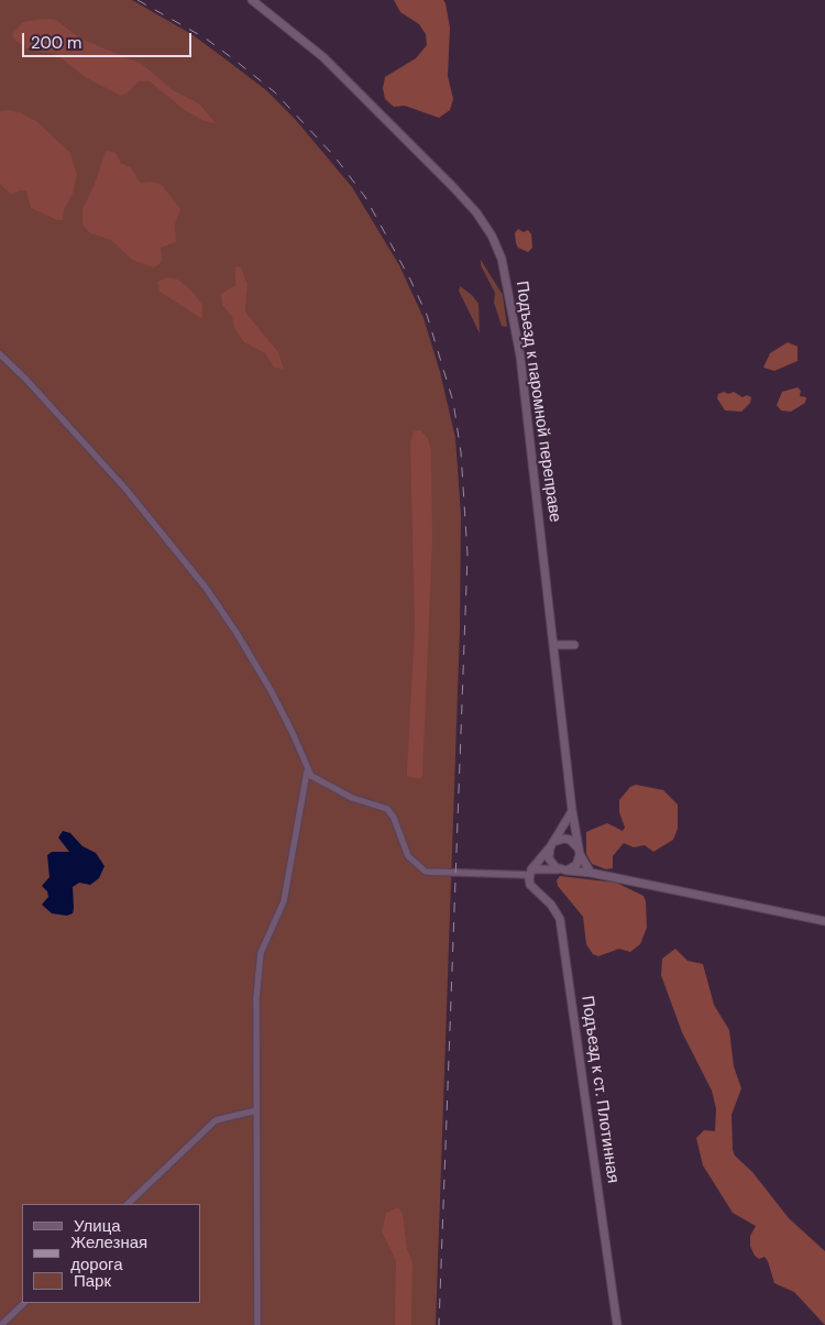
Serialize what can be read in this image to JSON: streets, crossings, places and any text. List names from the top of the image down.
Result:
{
  "streets": {
    "street": ["Подъезд к паромной переправе", "Подъезд к ст. Плотинная"]
  },
  "legend": ["Улица", "Железная дорога", "Парк"],
  "scale_bar": "200 m"
}
